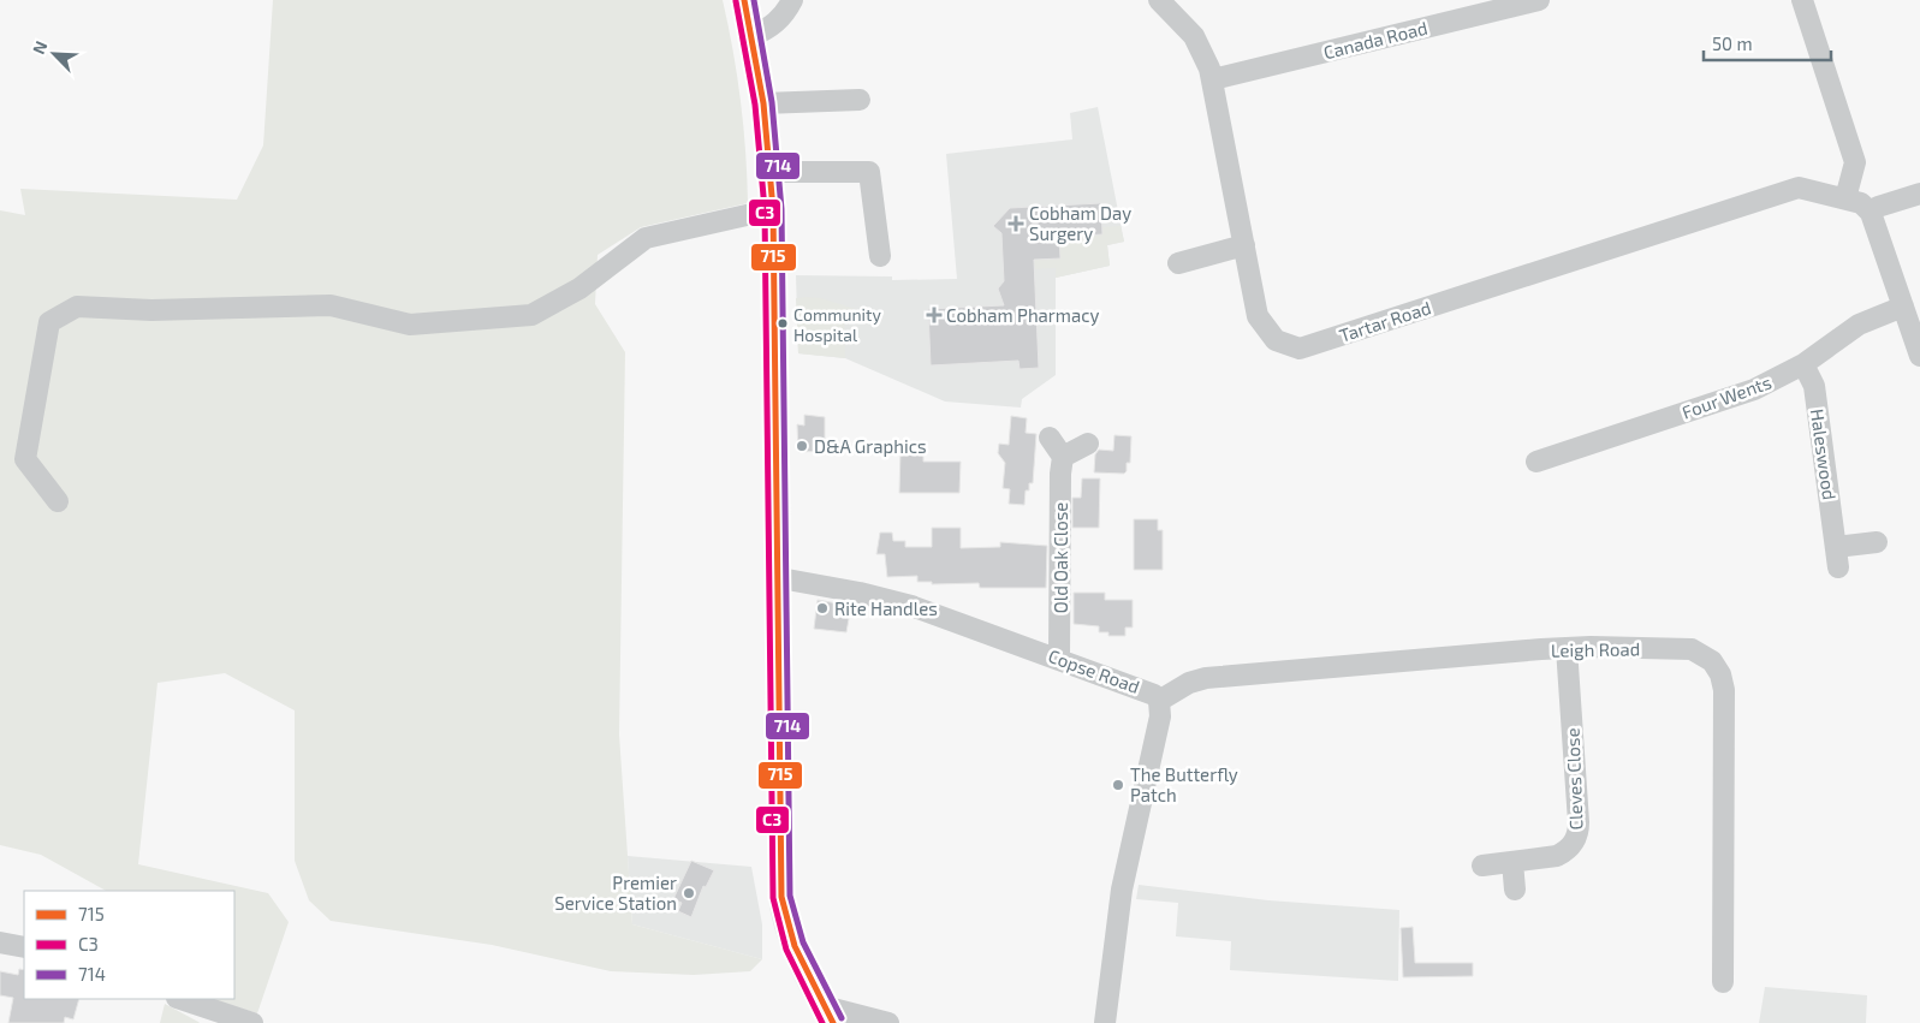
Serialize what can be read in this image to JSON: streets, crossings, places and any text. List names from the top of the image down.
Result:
{
  "streets": {
    "street": [
      "Canada Road",
      "Tartar Road",
      "Four Wents",
      "Haleswood",
      "Old Oak Close",
      "Leigh Road",
      "Copse Road",
      "Cleves Close"
    ]
  },
  "crossings": [
    ["Canada Road", "Tartar Road"],
    ["Four Wents", "Haleswood"],
    ["Old Oak Close", "Copse Road"],
    ["Leigh Road", "Copse Road"],
    ["Leigh Road", "Cleves Close"]
  ],
  "places": {
    "health": ["Cobham Day Surgery", "Cobham Pharmacy"],
    "other": [
      "Community Hospital",
      "D&A Graphics",
      "Rite Handles",
      "The Butterfly Patch",
      "Premier Service Station"
    ]
  },
  "lines": ["transit line 715", "transit line 714", "transit line C3"],
  "legend": ["715", "C3", "714"],
  "scale_bar": "50 m",
  "north": "top left"
}
